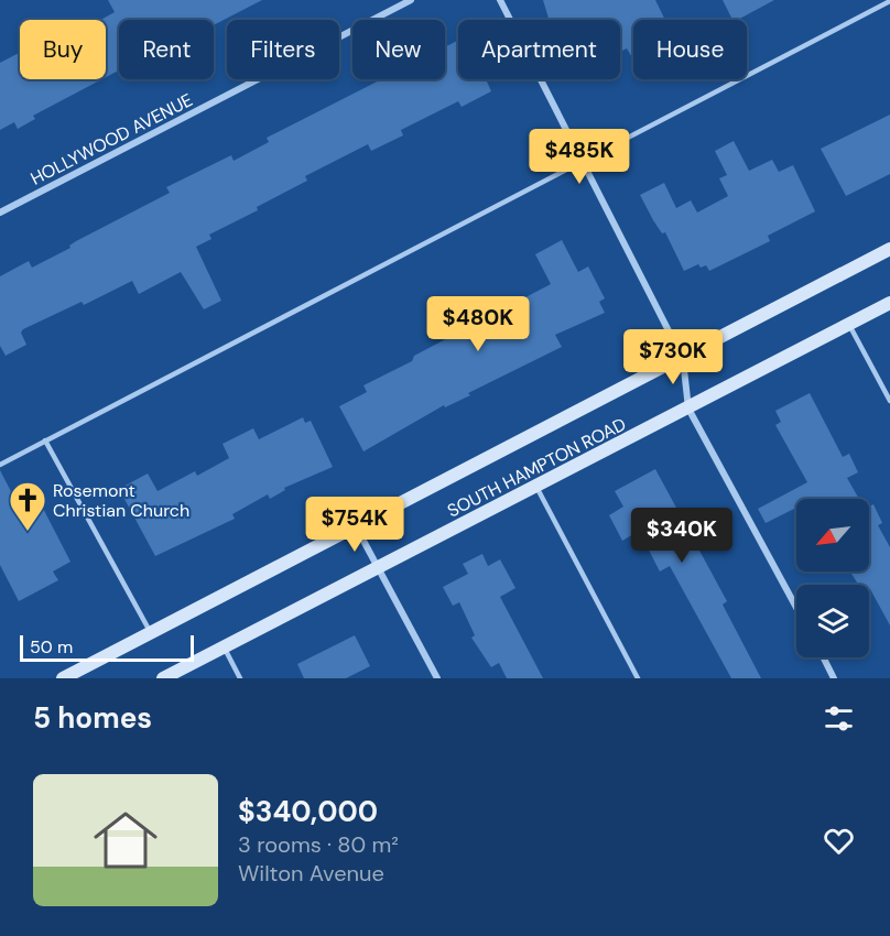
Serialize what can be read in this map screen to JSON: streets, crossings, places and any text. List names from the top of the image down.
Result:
{
  "streets": {
    "main road": ["SOUTH HAMPTON ROAD"],
    "street": ["HOLLYWOOD AVENUE"]
  },
  "places": {
    "church": ["Rosemont Christian Church"]
  },
  "scale_bar": "50 m",
  "north": "bottom left",
  "page": {
    "chip": [
      "Buy",
      "Rent",
      "Filters",
      "New",
      "Apartment",
      "House"
    ],
    "price": [
      "$485K",
      "$480K",
      "$730K",
      "$754K",
      "$340K"
    ],
    "scale": "50 m",
    "heading": "5 homes",
    "list": [
      {
        "name": "$340,000",
        "note": "3 rooms · 80 m² · Wilton Avenue"
      }
    ]
  }
}
